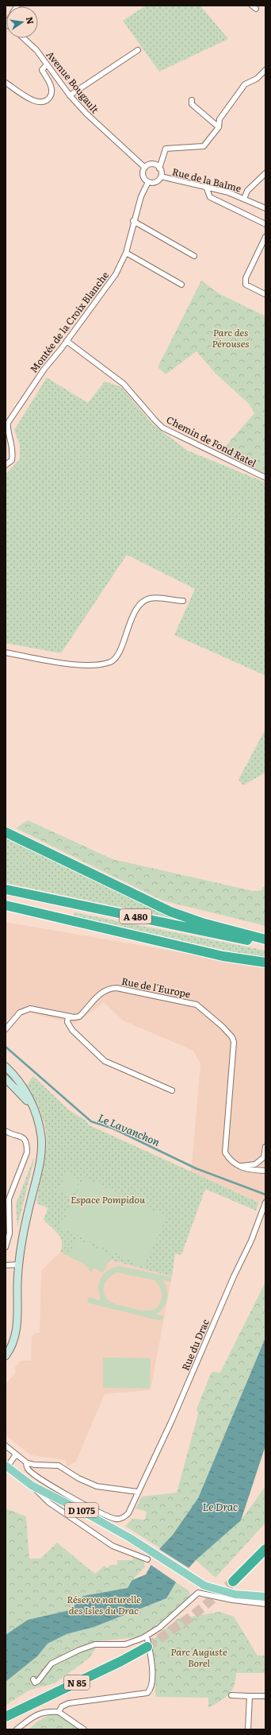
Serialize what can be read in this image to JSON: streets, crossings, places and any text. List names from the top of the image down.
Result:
{
  "streets": {
    "highway": ["A 480", "N 85"],
    "main road": ["D 1075"],
    "street": [
      "Avenue Bougault",
      "Rue de la Balme",
      "Montée de la Croix Blanche",
      "Chemin de Fond Ratel",
      "Rue de l'Europe",
      "Rue du Drac"
    ]
  },
  "crossings": [
    ["Avenue Bougault", "Rue de la Balme"],
    ["Avenue Bougault", "Montée de la Croix Blanche"],
    ["Rue de la Balme", "Montée de la Croix Blanche"],
    ["Montée de la Croix Blanche", "Chemin de Fond Ratel"]
  ],
  "water": ["Le Lavanchon", "Le Drac"],
  "parks": [
    "Parc des Pérouses",
    "Espace Pompidou",
    "Réserve naturelle des Isles du Drac",
    "Parc Auguste Borel"
  ],
  "north": "right"
}
